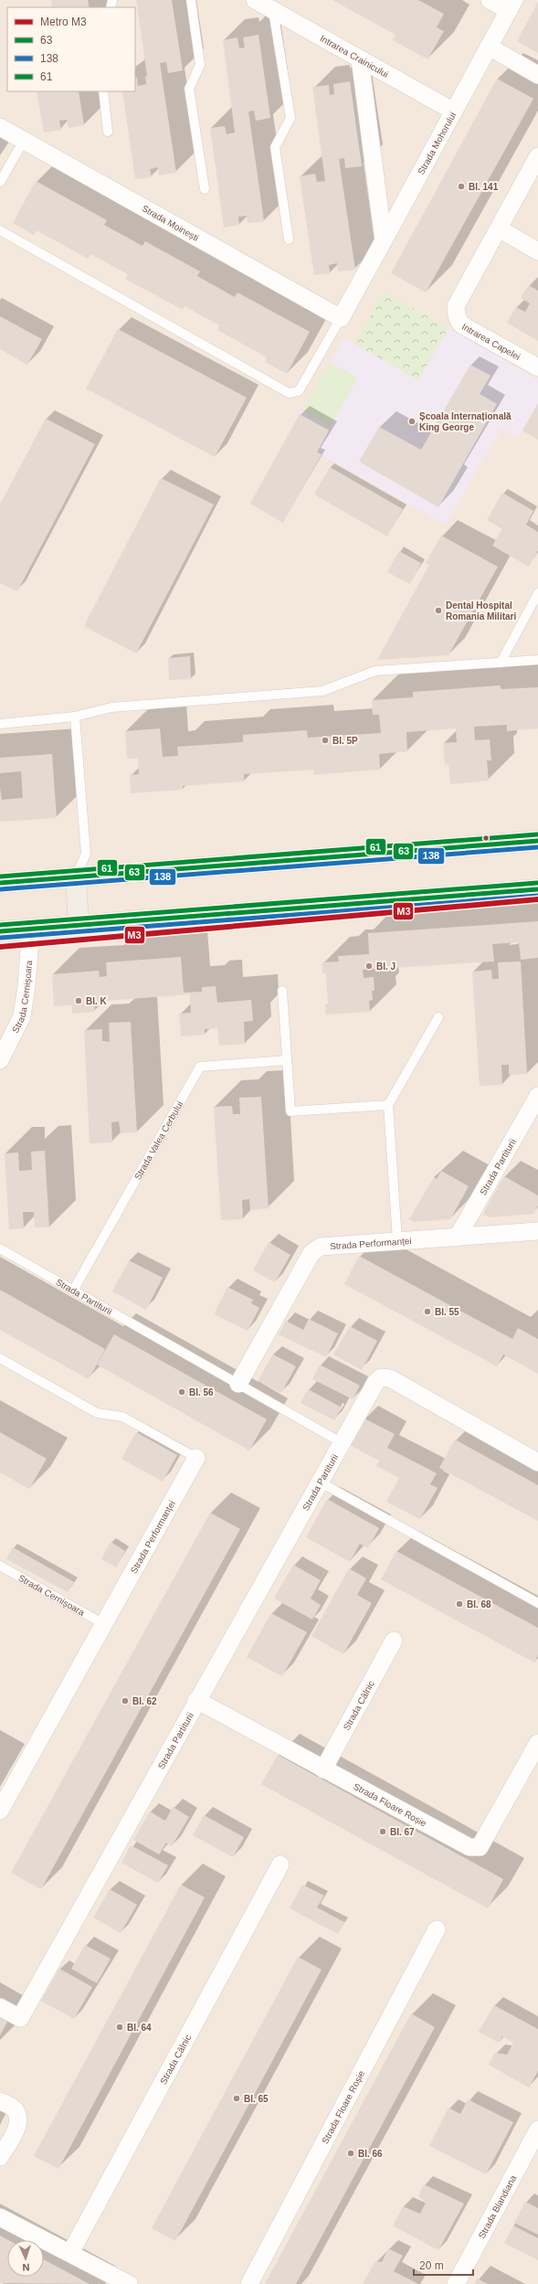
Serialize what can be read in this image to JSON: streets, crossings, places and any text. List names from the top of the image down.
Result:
{
  "streets": {
    "street": [
      "Intrarea Crainicului",
      "Strada Mohorului",
      "Strada Moinești",
      "Intrarea Capelei",
      "Strada Cernișoara",
      "Strada Partiturii",
      "Strada Performanței",
      "Strada Câlnic",
      "Strada Floare Roșie",
      "Strada Blandiana"
    ],
    "lane": ["Strada Valea Cerbului"]
  },
  "crossings": [
    ["Intrarea Crainicului", "Strada Mohorului"],
    ["Strada Mohorului", "Strada Moinești"],
    ["Strada Cernișoara", "Strada Performanței"],
    ["Strada Valea Cerbului", "Strada Partiturii"],
    ["Strada Partiturii", "Strada Performanței"],
    ["Strada Partiturii", "Strada Floare Roșie"],
    ["Strada Câlnic", "Strada Floare Roșie"]
  ],
  "places": [
    "Bl. 141",
    "Școala Internațională King George",
    "Dental Hospital Romania Militari",
    "Bl. 5P",
    "Bl. J",
    "Bl. K",
    "Bl. 55",
    "Bl. 56",
    "Bl. 68",
    "Bl. 62",
    "Bl. 67",
    "Bl. 64",
    "Bl. 65",
    "Bl. 66"
  ],
  "lines": [
    "transit line 61",
    "transit line 63",
    "transit line 138",
    "metro line M3"
  ],
  "legend": [
    "Metro M3",
    "63",
    "138",
    "61"
  ],
  "scale_bar": "20 m",
  "north": "bottom"
}
